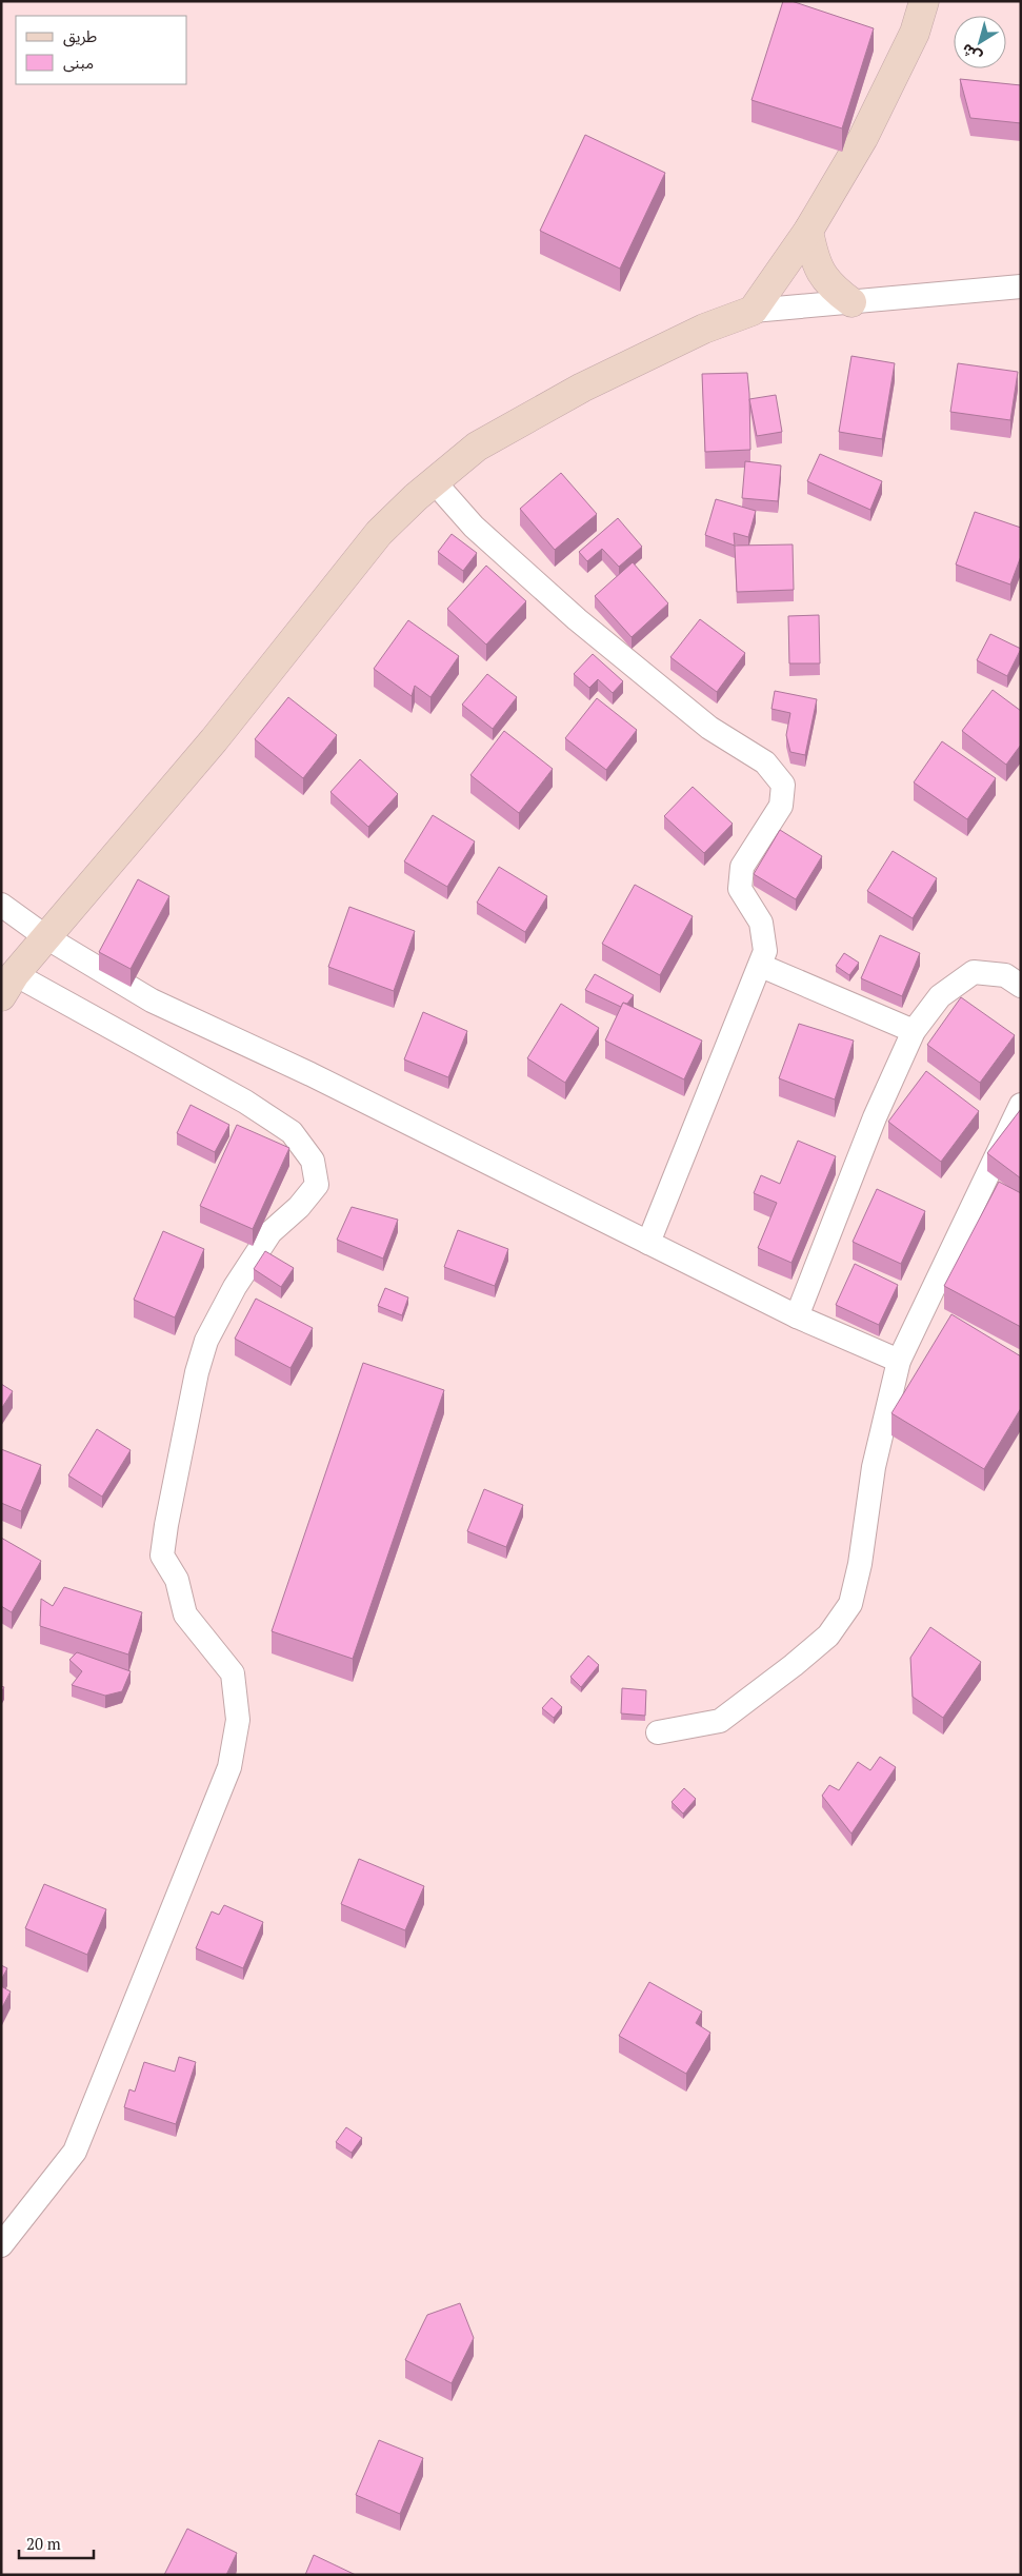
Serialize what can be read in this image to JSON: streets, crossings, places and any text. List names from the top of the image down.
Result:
{
  "legend": ["طريق", "مبنى"],
  "scale_bar": "20 m",
  "north": "bottom left"
}
